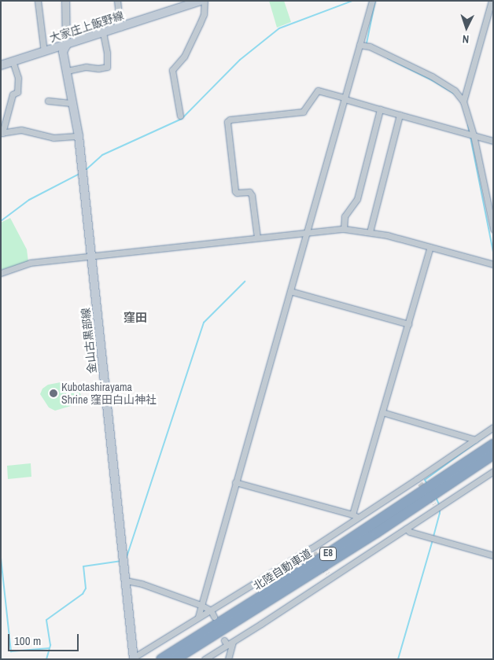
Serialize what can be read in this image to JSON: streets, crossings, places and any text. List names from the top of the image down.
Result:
{
  "streets": {
    "highway": ["E8", "北陸自動車道"],
    "main road": ["大家庄上飯野線", "金山古黒部線"]
  },
  "crossings": [
    ["大家庄上飯野線", "金山古黒部線"]
  ],
  "districts": ["窪田"],
  "places": ["Kubotashirayama Shrine 窪田白山神社"],
  "scale_bar": "100 m",
  "north": "bottom"
}
